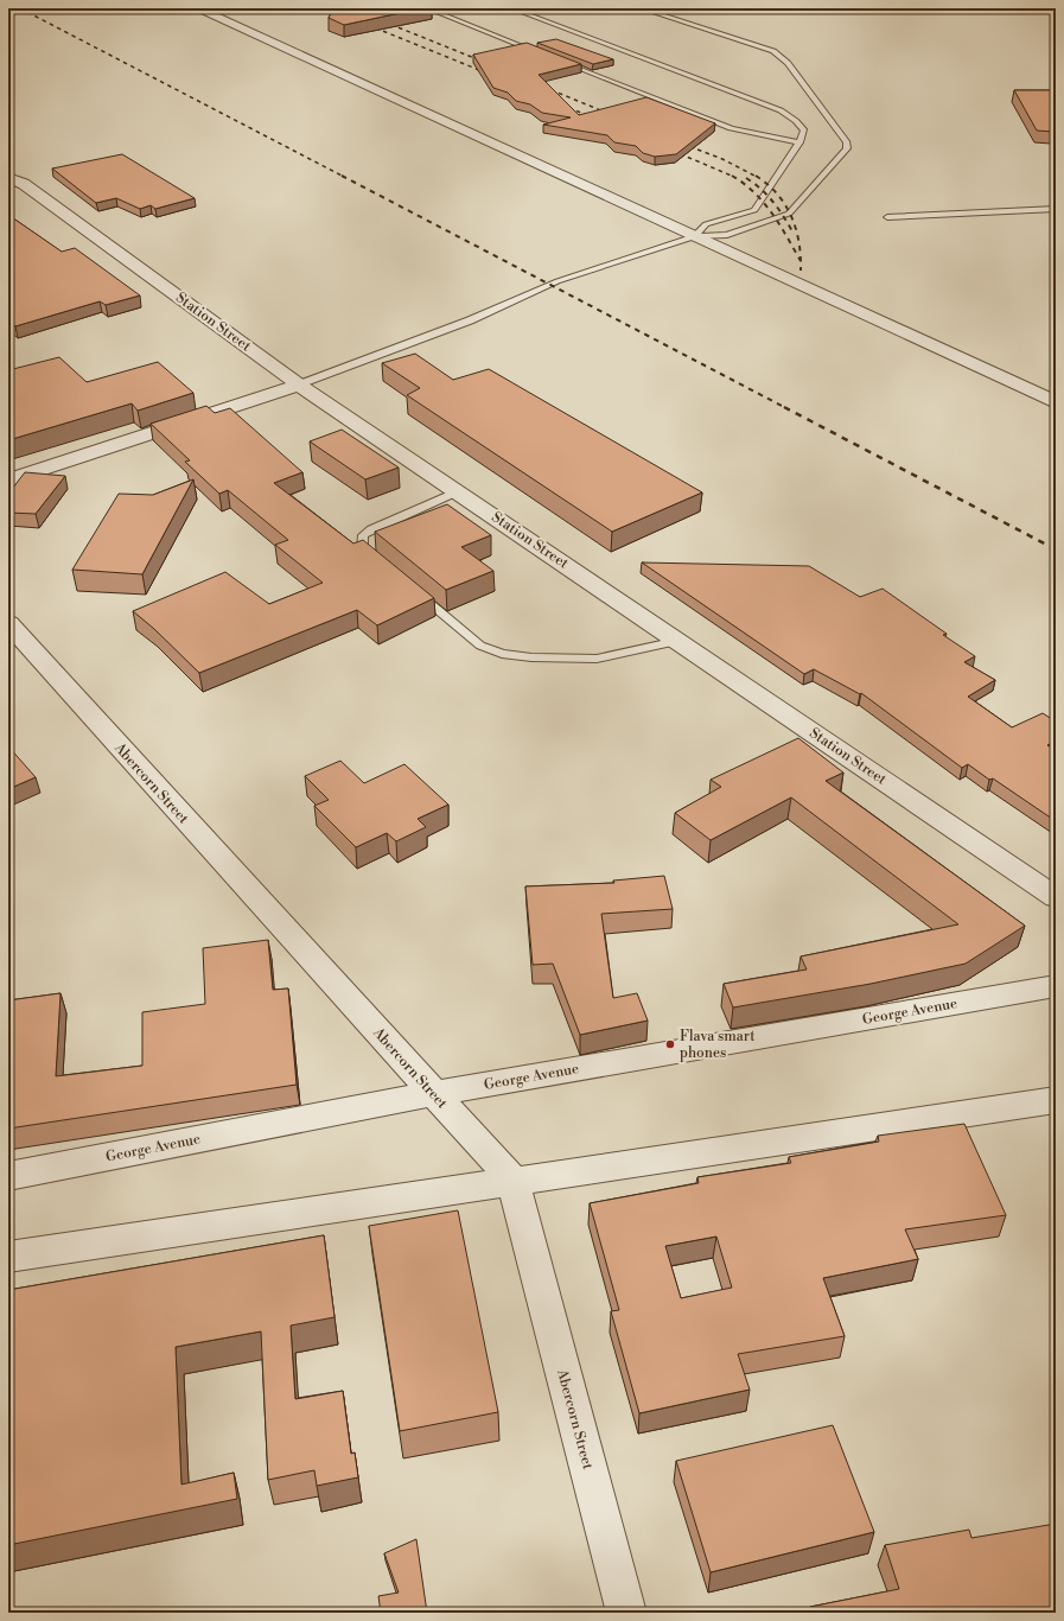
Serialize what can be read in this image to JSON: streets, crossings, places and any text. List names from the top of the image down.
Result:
{
  "streets": {
    "street": ["Station Street", "Abercorn Street", "George Avenue"]
  },
  "crossings": [
    ["Abercorn Street", "George Avenue"]
  ],
  "places": ["Flava smart phones"]
}
